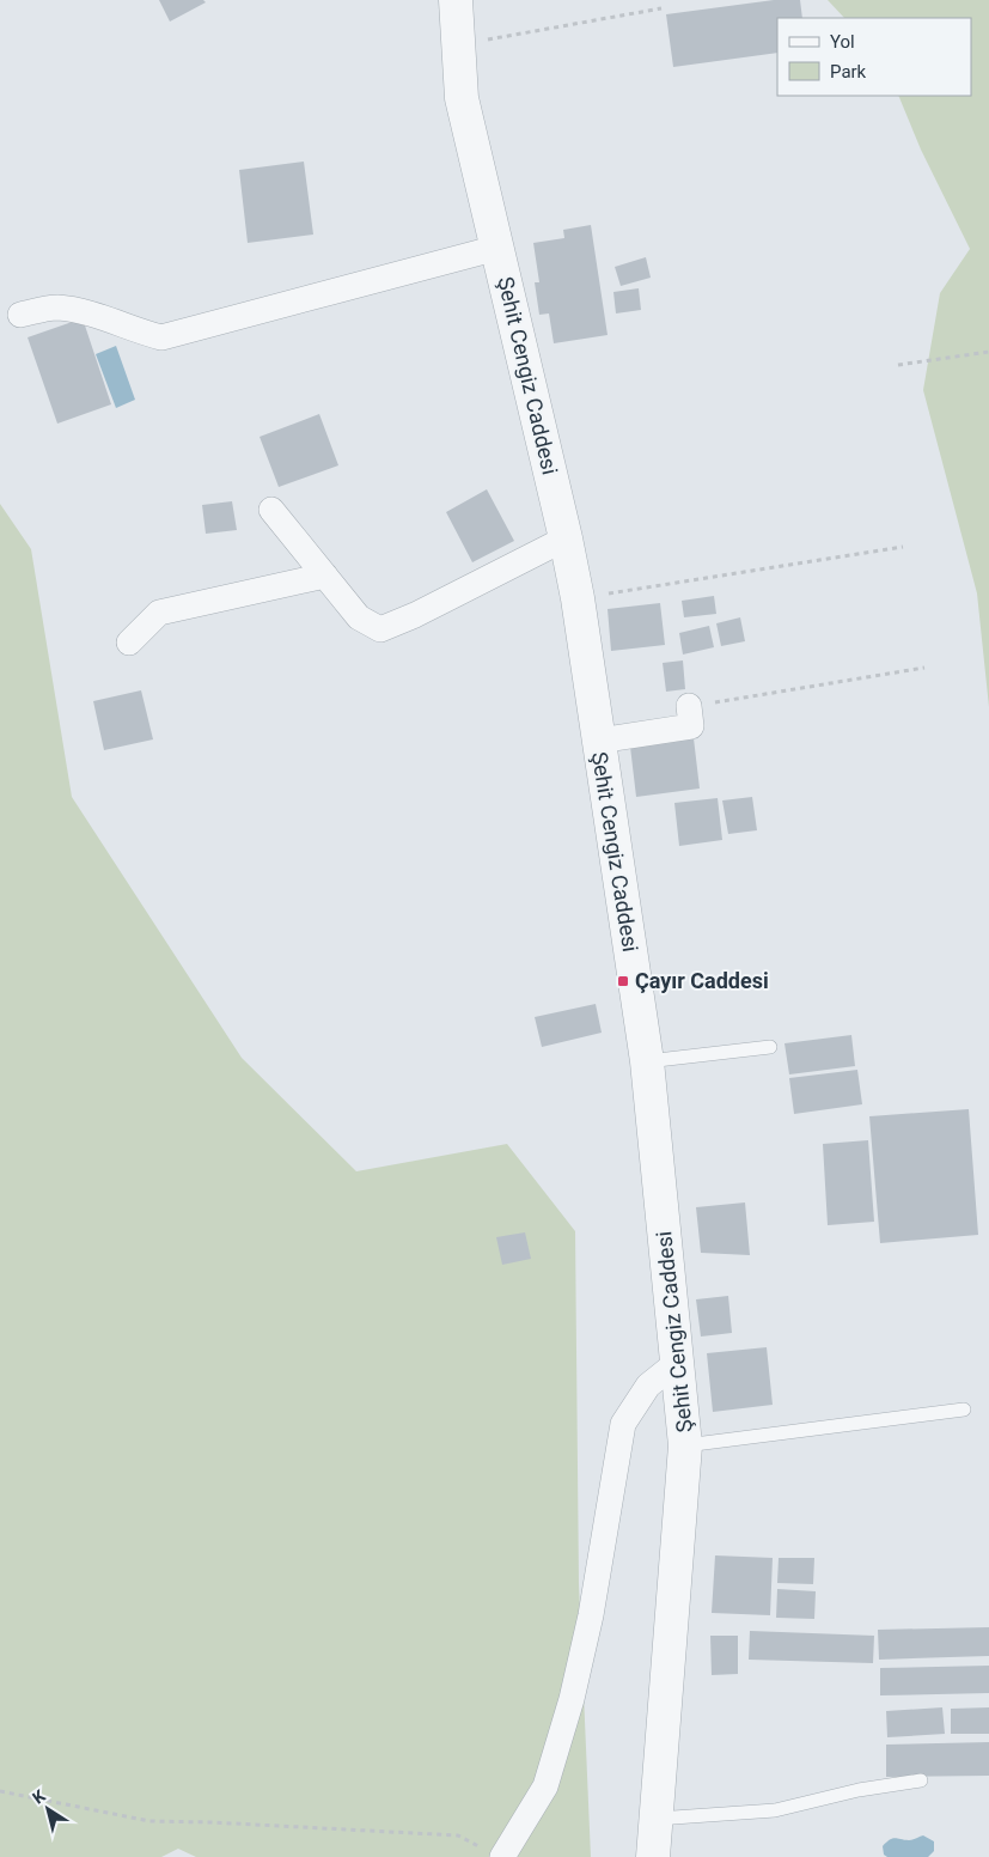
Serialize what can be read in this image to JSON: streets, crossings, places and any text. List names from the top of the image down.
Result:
{
  "streets": {
    "street": ["Şehit Cengiz Caddesi"]
  },
  "places": {
    "transit": ["Çayır Caddesi"]
  },
  "legend": ["Yol", "Park"],
  "north": "top left"
}
